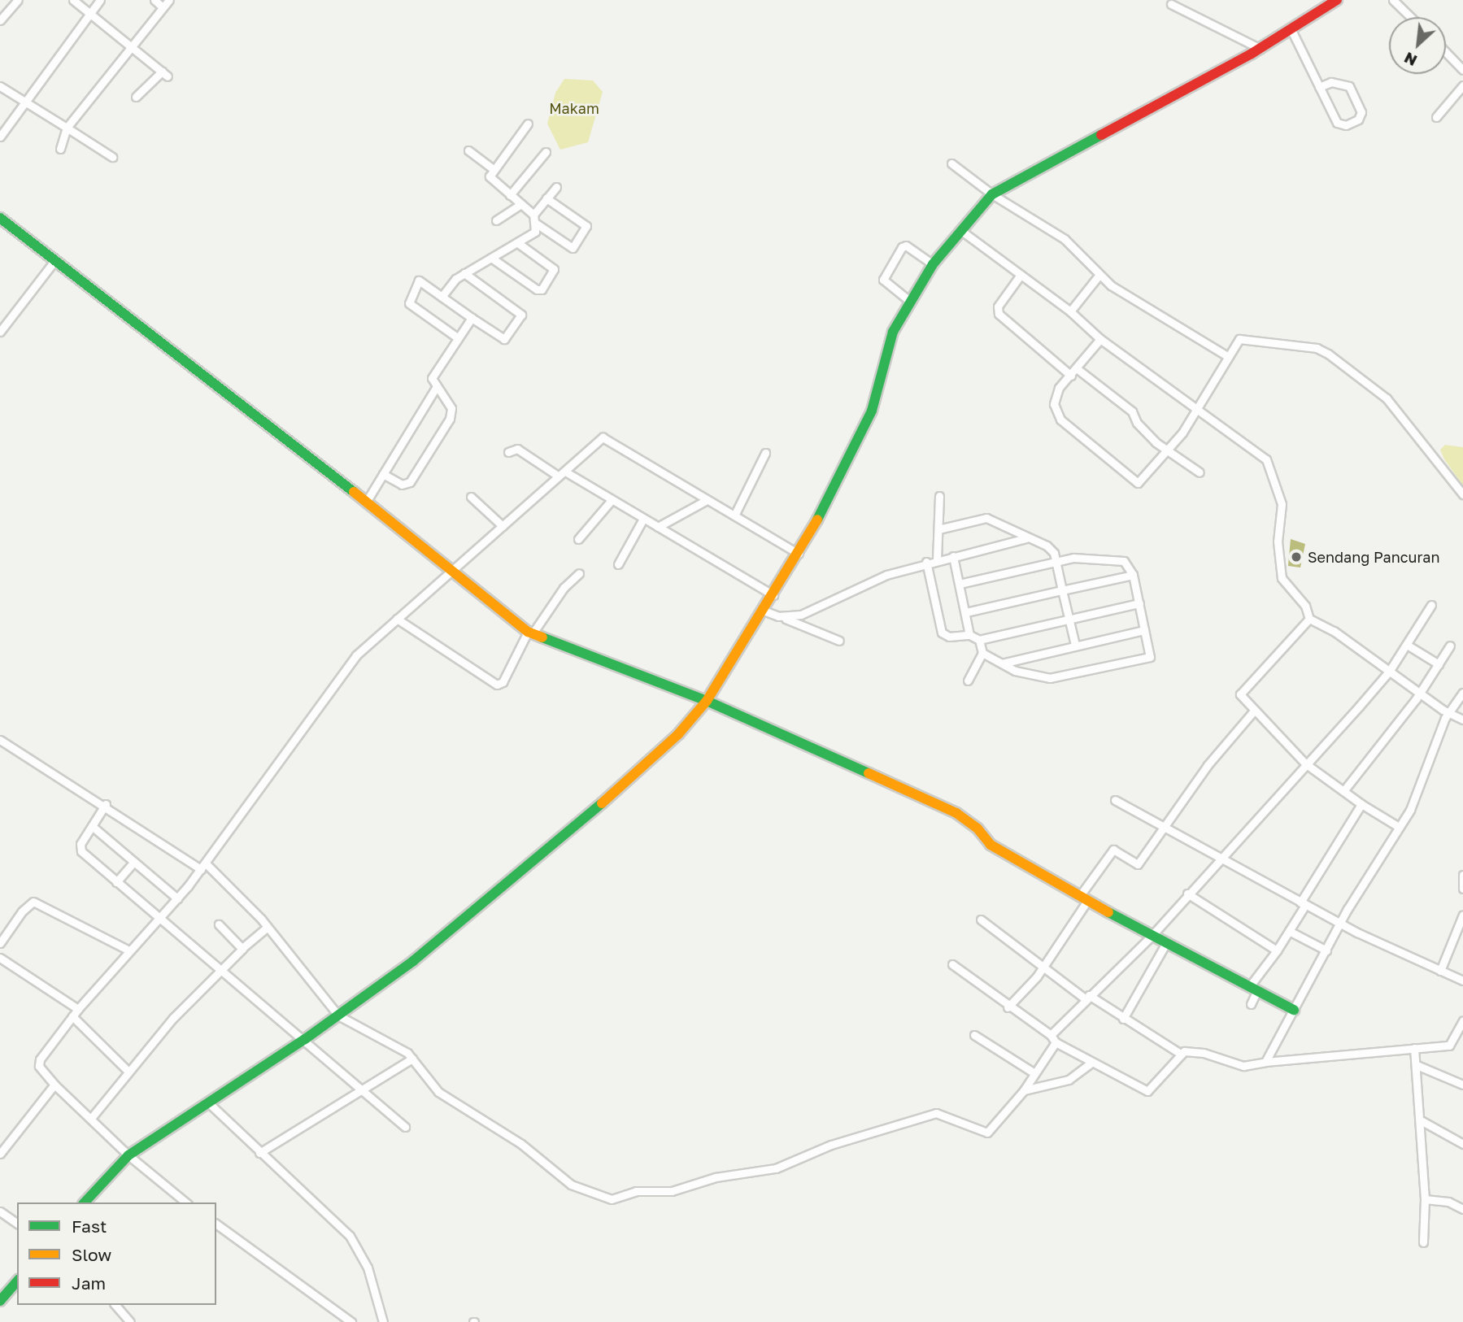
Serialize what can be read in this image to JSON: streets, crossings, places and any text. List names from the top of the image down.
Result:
{
  "parks": ["Makam"],
  "places": ["Sendang Pancuran"],
  "legend": ["Fast", "Slow", "Jam"],
  "north": "bottom left"
}
